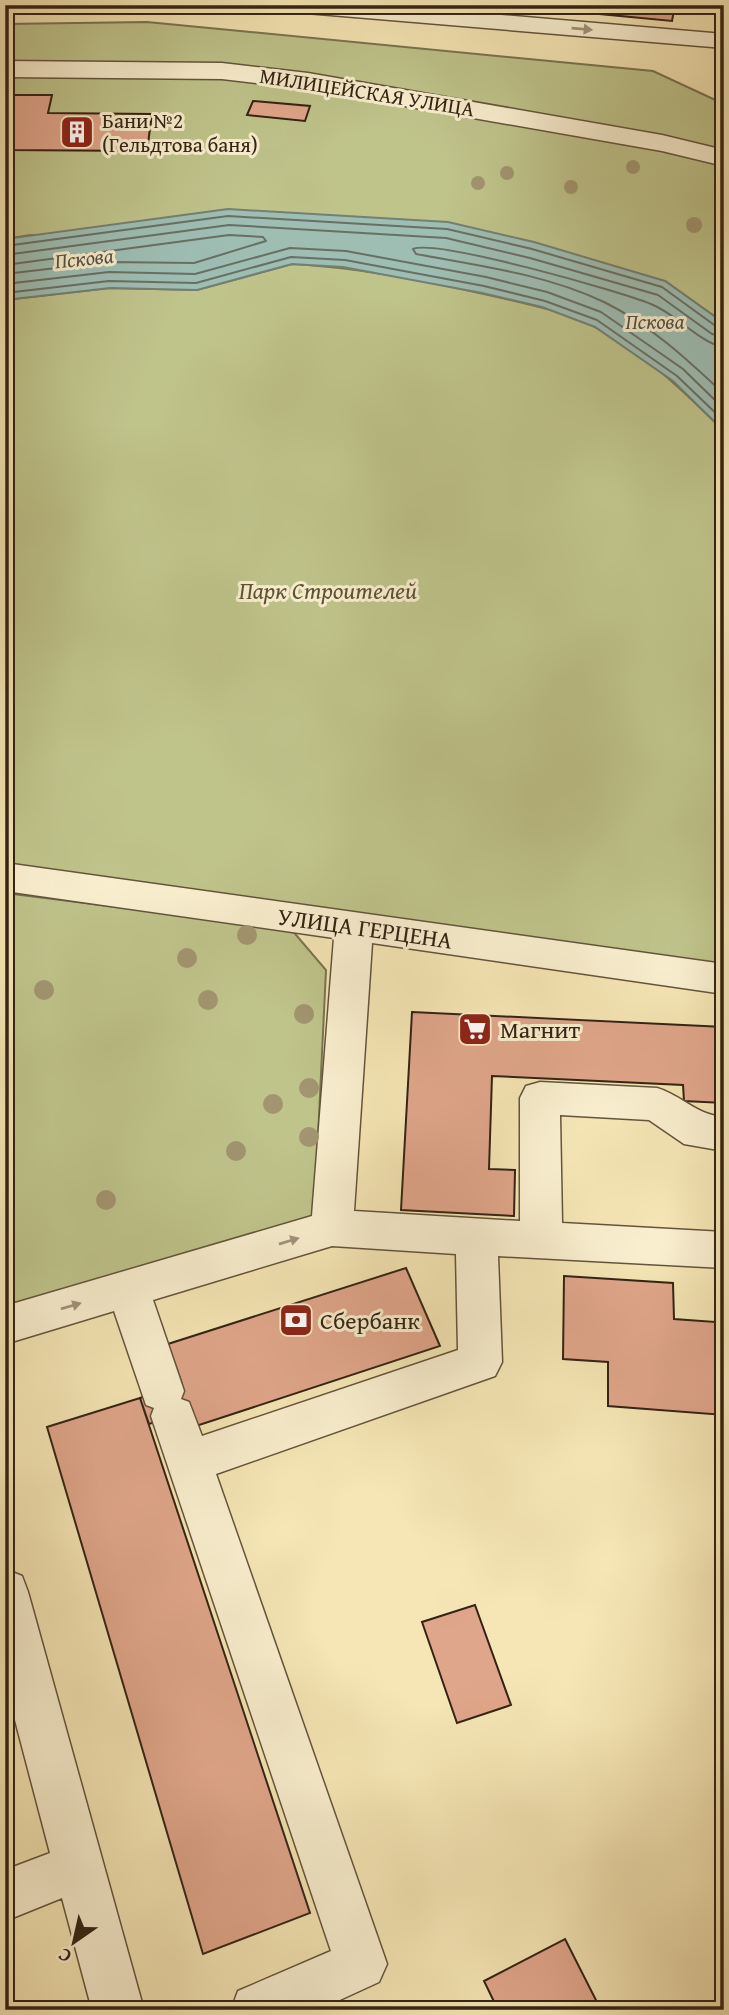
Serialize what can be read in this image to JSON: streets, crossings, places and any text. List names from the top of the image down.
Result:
{
  "streets": {
    "street": ["МИЛИЦЕЙСКАЯ УЛИЦА", "УЛИЦА ГЕРЦЕНА"]
  },
  "water": ["Пскова"],
  "parks": ["Парк Строителей"],
  "places": {
    "building": ["Бани №2 (Гельдтова баня)"],
    "supermarket": ["Магнит"],
    "bank": ["Сбербанк"]
  },
  "north": "bottom left"
}
